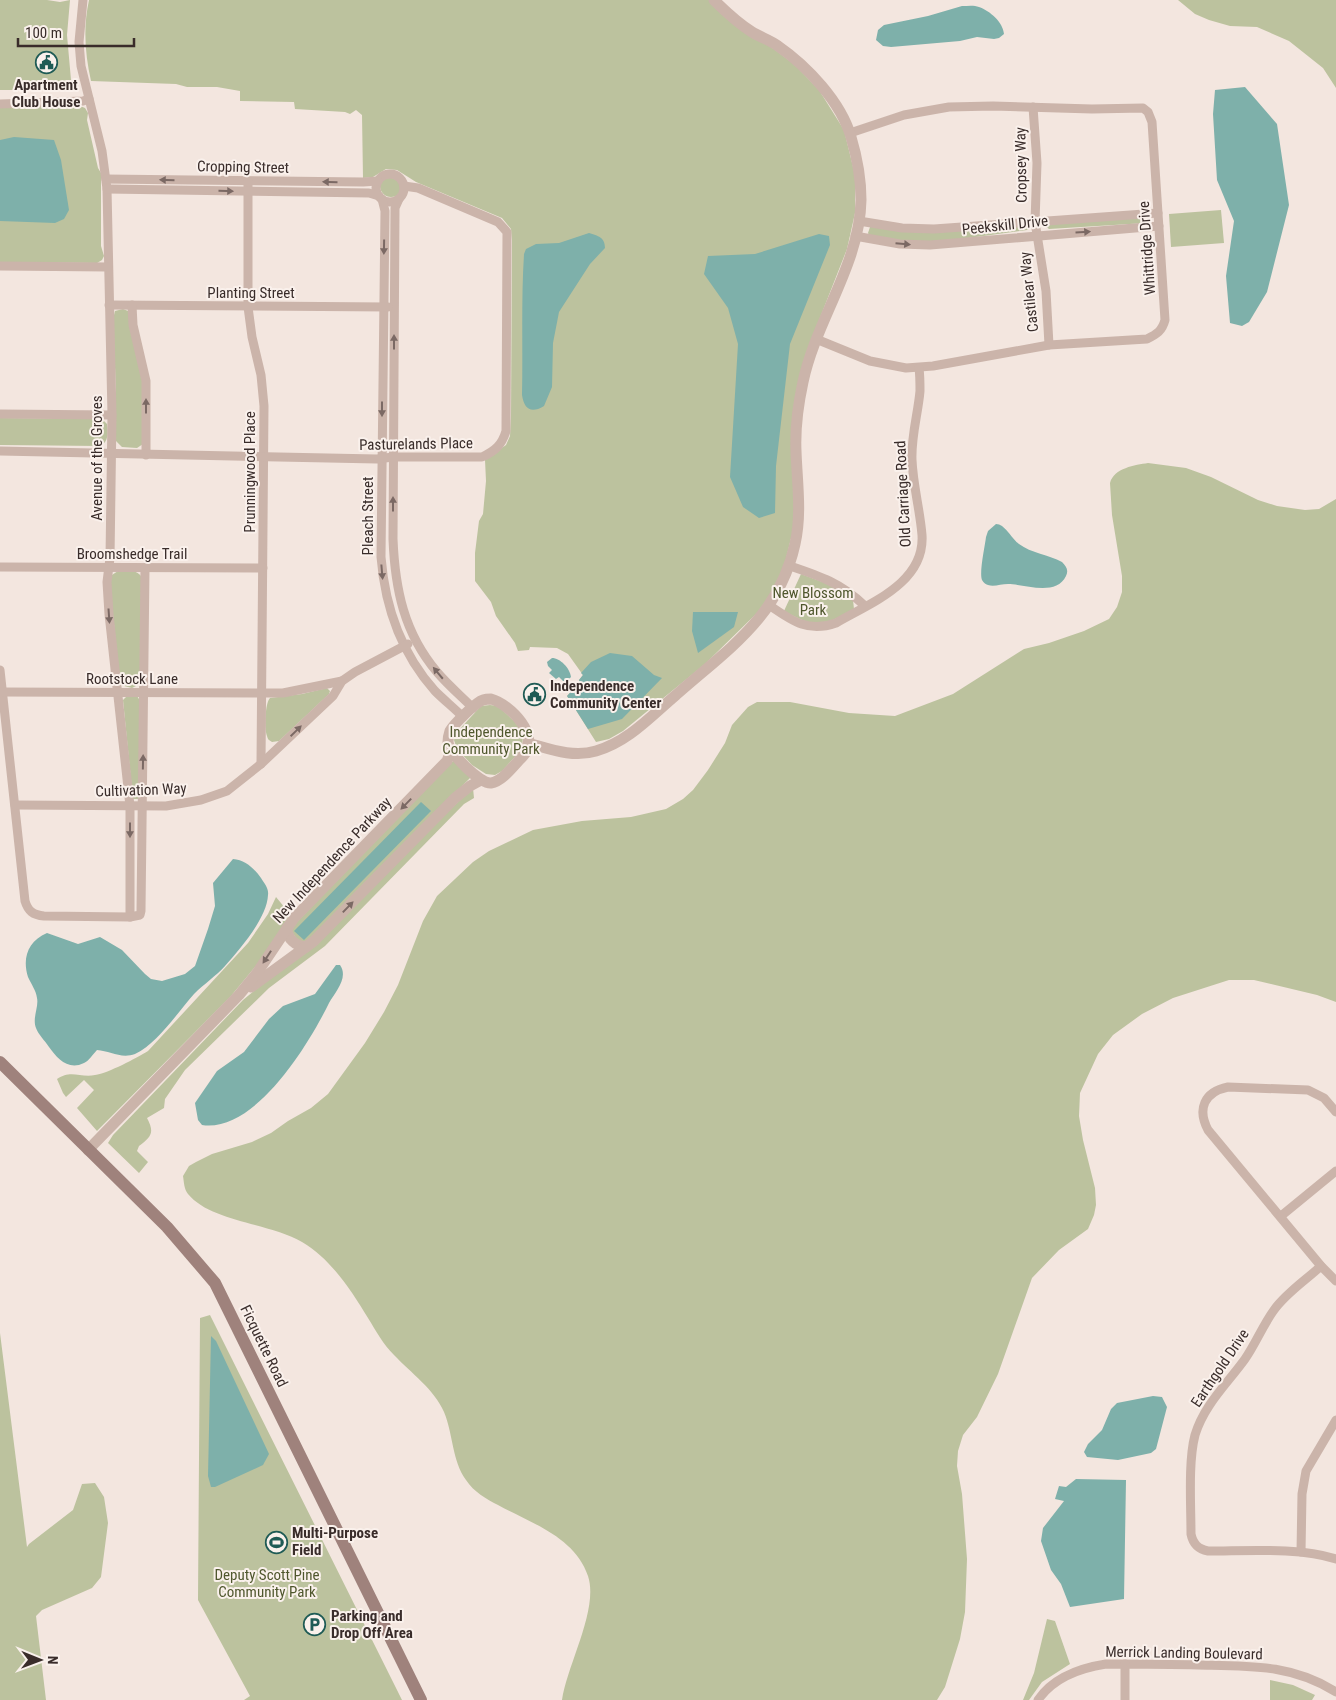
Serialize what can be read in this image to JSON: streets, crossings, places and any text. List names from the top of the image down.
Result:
{
  "streets": {
    "main road": ["Ficquette Road"],
    "street": [
      "Cropsey Way",
      "Cropping Street",
      "Peekskill Drive",
      "Whittridge Drive",
      "Castilear Way",
      "Planting Street",
      "Pasturelands Place",
      "Avenue of the Groves",
      "Prunningwood Place",
      "Old Carriage Road",
      "Pleach Street",
      "Broomshedge Trail",
      "Rootstock Lane",
      "Cultivation Way",
      "New Independence Parkway",
      "Earthgold Drive",
      "Merrick Landing Boulevard"
    ]
  },
  "crossings": [
    ["Cropsey Way", "Peekskill Drive"],
    ["Cropsey Way", "Whittridge Drive"],
    ["Cropsey Way", "Castilear Way"],
    ["Cropping Street", "Pasturelands Place"],
    ["Cropping Street", "Avenue of the Groves"],
    ["Cropping Street", "Prunningwood Place"],
    ["Cropping Street", "Pleach Street"],
    ["Peekskill Drive", "Whittridge Drive"],
    ["Peekskill Drive", "Castilear Way"],
    ["Whittridge Drive", "Castilear Way"],
    ["Whittridge Drive", "Old Carriage Road"],
    ["Planting Street", "Avenue of the Groves"],
    ["Planting Street", "Prunningwood Place"],
    ["Planting Street", "Pleach Street"],
    ["Pasturelands Place", "Avenue of the Groves"],
    ["Pasturelands Place", "Prunningwood Place"],
    ["Pasturelands Place", "Pleach Street"],
    ["Avenue of the Groves", "Broomshedge Trail"],
    ["Avenue of the Groves", "Rootstock Lane"],
    ["Avenue of the Groves", "Cultivation Way"],
    ["Prunningwood Place", "Broomshedge Trail"],
    ["Prunningwood Place", "Rootstock Lane"],
    ["Prunningwood Place", "Cultivation Way"],
    ["Pleach Street", "Cultivation Way"],
    ["Pleach Street", "New Independence Parkway"],
    ["Rootstock Lane", "Cultivation Way"],
    ["New Independence Parkway", "Ficquette Road"]
  ],
  "parks": ["New Blossom Park", "Independence Community Park", "Deputy Scott Pine Community Park"],
  "places": {
    "public building": ["Apartment Club House", "Independence Community Center"],
    "sports": ["Multi-Purpose Field"],
    "parking": ["Parking and Drop Off Area"]
  },
  "scale_bar": "100 m",
  "north": "right"
}
